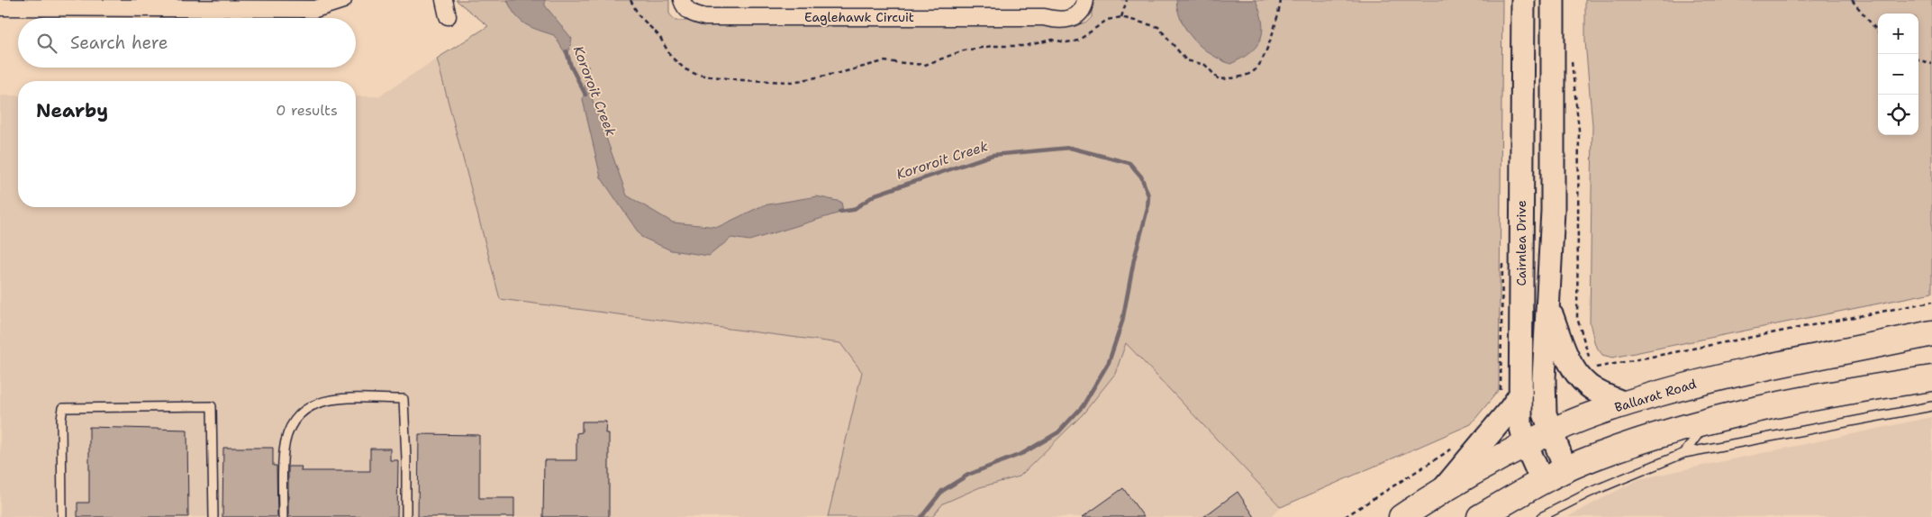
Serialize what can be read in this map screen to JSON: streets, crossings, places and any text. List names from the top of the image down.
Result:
{
  "streets": {
    "highway": ["Ballarat Road"],
    "street": ["Eaglehawk Circuit", "Cairnlea Drive"]
  },
  "crossings": [
    ["Cairnlea Drive", "Ballarat Road"]
  ],
  "water": ["Kororoit Creek"],
  "page": {
    "map_buttons": ["+", "−"],
    "search": "Search here",
    "heading": ["Nearby", "0 results"]
  }
}
